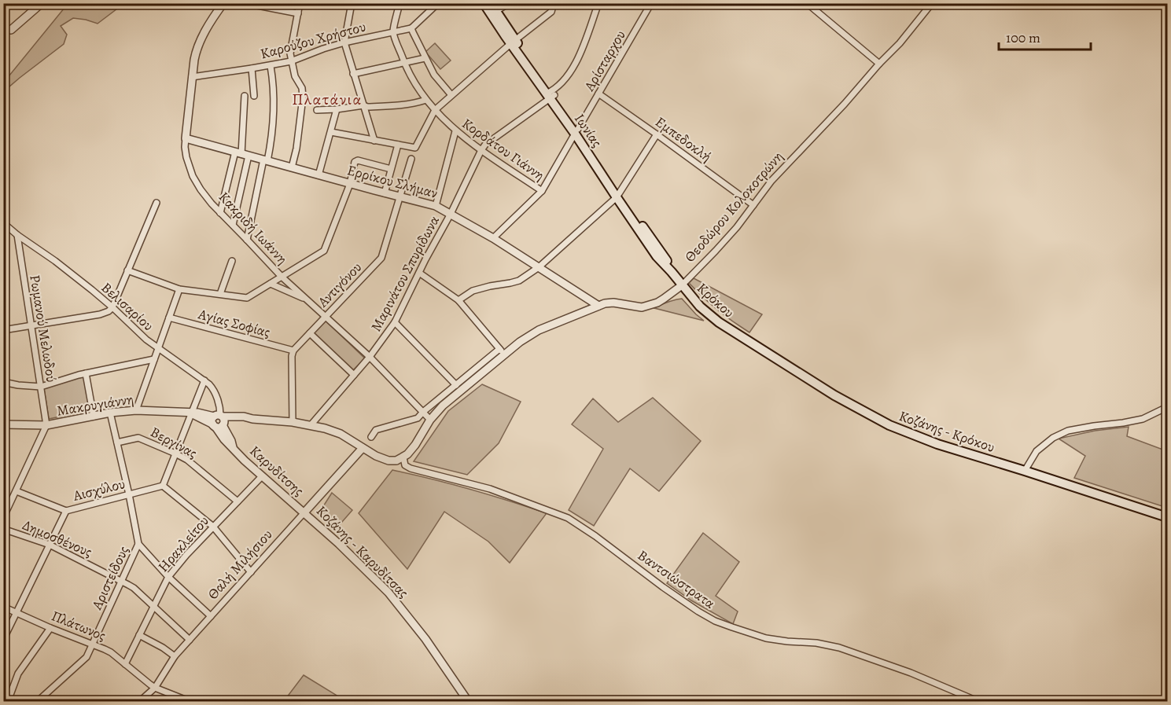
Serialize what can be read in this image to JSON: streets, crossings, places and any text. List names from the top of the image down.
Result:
{
  "streets": {
    "main road": ["Ιωνίας", "Κρόκου", "Κοζάνης - Κρόκου"],
    "street": [
      "Καρούζου Χρήστου",
      "Αρίσταρχου",
      "Εμπεδοκλή",
      "Κορδάτου Γιάννη",
      "Ερρίκου Σλήμαν",
      "Θεοδώρου Κολοκοτρώνη",
      "Κακριδή Ιωάννη",
      "Μαρινάτου Σπυρίδωνα",
      "Αντιγόνου",
      "Βελισαρίου",
      "Αγίας Σοφίας",
      "Ρωμανού Μελωδού",
      "Μακρυγιάννη",
      "Βεργίνας",
      "Καρυδίτσης",
      "Αισχύλου",
      "Δημοσθένους",
      "Ηρακλείτου",
      "Κοζάνης - Καρυδίτσας",
      "Θαλή Μιλήσιου",
      "Αριστείδους",
      "Βαντσιώστρατα",
      "Πλάτωνος"
    ]
  },
  "crossings": [
    ["Καρούζου Χρήστου", "Κορδάτου Γιάννη"],
    ["Καρούζου Χρήστου", "Κακριδή Ιωάννη"],
    ["Αρίσταρχου", "Ιωνίας"],
    ["Αρίσταρχου", "Εμπεδοκλή"],
    ["Αρίσταρχου", "Κορδάτου Γιάννη"],
    ["Αρίσταρχου", "Ερρίκου Σλήμαν"],
    ["Ιωνίας", "Θεοδώρου Κολοκοτρώνη"],
    ["Ιωνίας", "Μαρινάτου Σπυρίδωνα"],
    ["Ιωνίας", "Κρόκου"],
    ["Εμπεδοκλή", "Θεοδώρου Κολοκοτρώνη"],
    ["Κορδάτου Γιάννη", "Μαρινάτου Σπυρίδωνα"],
    ["Ερρίκου Σλήμαν", "Θεοδώρου Κολοκοτρώνη"],
    ["Ερρίκου Σλήμαν", "Κακριδή Ιωάννη"],
    ["Ερρίκου Σλήμαν", "Μαρινάτου Σπυρίδωνα"],
    ["Ερρίκου Σλήμαν", "Αντιγόνου"],
    ["Θεοδώρου Κολοκοτρώνη", "Κακριδή Ιωάννη"],
    ["Θεοδώρου Κολοκοτρώνη", "Κρόκου"],
    ["Θεοδώρου Κολοκοτρώνη", "Βαντσιώστρατα"],
    ["Κακριδή Ιωάννη", "Μαρινάτου Σπυρίδωνα"],
    ["Κακριδή Ιωάννη", "Αντιγόνου"],
    ["Μαρινάτου Σπυρίδωνα", "Μακρυγιάννη"],
    ["Αντιγόνου", "Αγίας Σοφίας"],
    ["Κρόκου", "Κοζάνης - Κρόκου"],
    ["Βελισαρίου", "Ρωμανού Μελωδού"],
    ["Βελισαρίου", "Μακρυγιάννη"],
    ["Βελισαρίου", "Καρυδίτσης"],
    ["Ρωμανού Μελωδού", "Μακρυγιάννη"],
    ["Μακρυγιάννη", "Καρυδίτσης"],
    ["Μακρυγιάννη", "Θαλή Μιλήσιου"],
    ["Μακρυγιάννη", "Αριστείδους"],
    ["Βεργίνας", "Ηρακλείτου"],
    ["Βεργίνας", "Αριστείδους"],
    ["Καρυδίτσης", "Ηρακλείτου"],
    ["Καρυδίτσης", "Κοζάνης - Καρυδίτσας"],
    ["Καρυδίτσης", "Θαλή Μιλήσιου"],
    ["Αισχύλου", "Αριστείδους"],
    ["Δημοσθένους", "Ηρακλείτου"],
    ["Δημοσθένους", "Θαλή Μιλήσιου"],
    ["Δημοσθένους", "Αριστείδους"],
    ["Ηρακλείτου", "Πλάτωνος"],
    ["Κοζάνης - Καρυδίτσας", "Θαλή Μιλήσιου"],
    ["Θαλή Μιλήσιου", "Πλάτωνος"],
    ["Αριστείδους", "Πλάτωνος"]
  ],
  "districts": ["Πλατάνια"],
  "scale_bar": "100 m"
}
